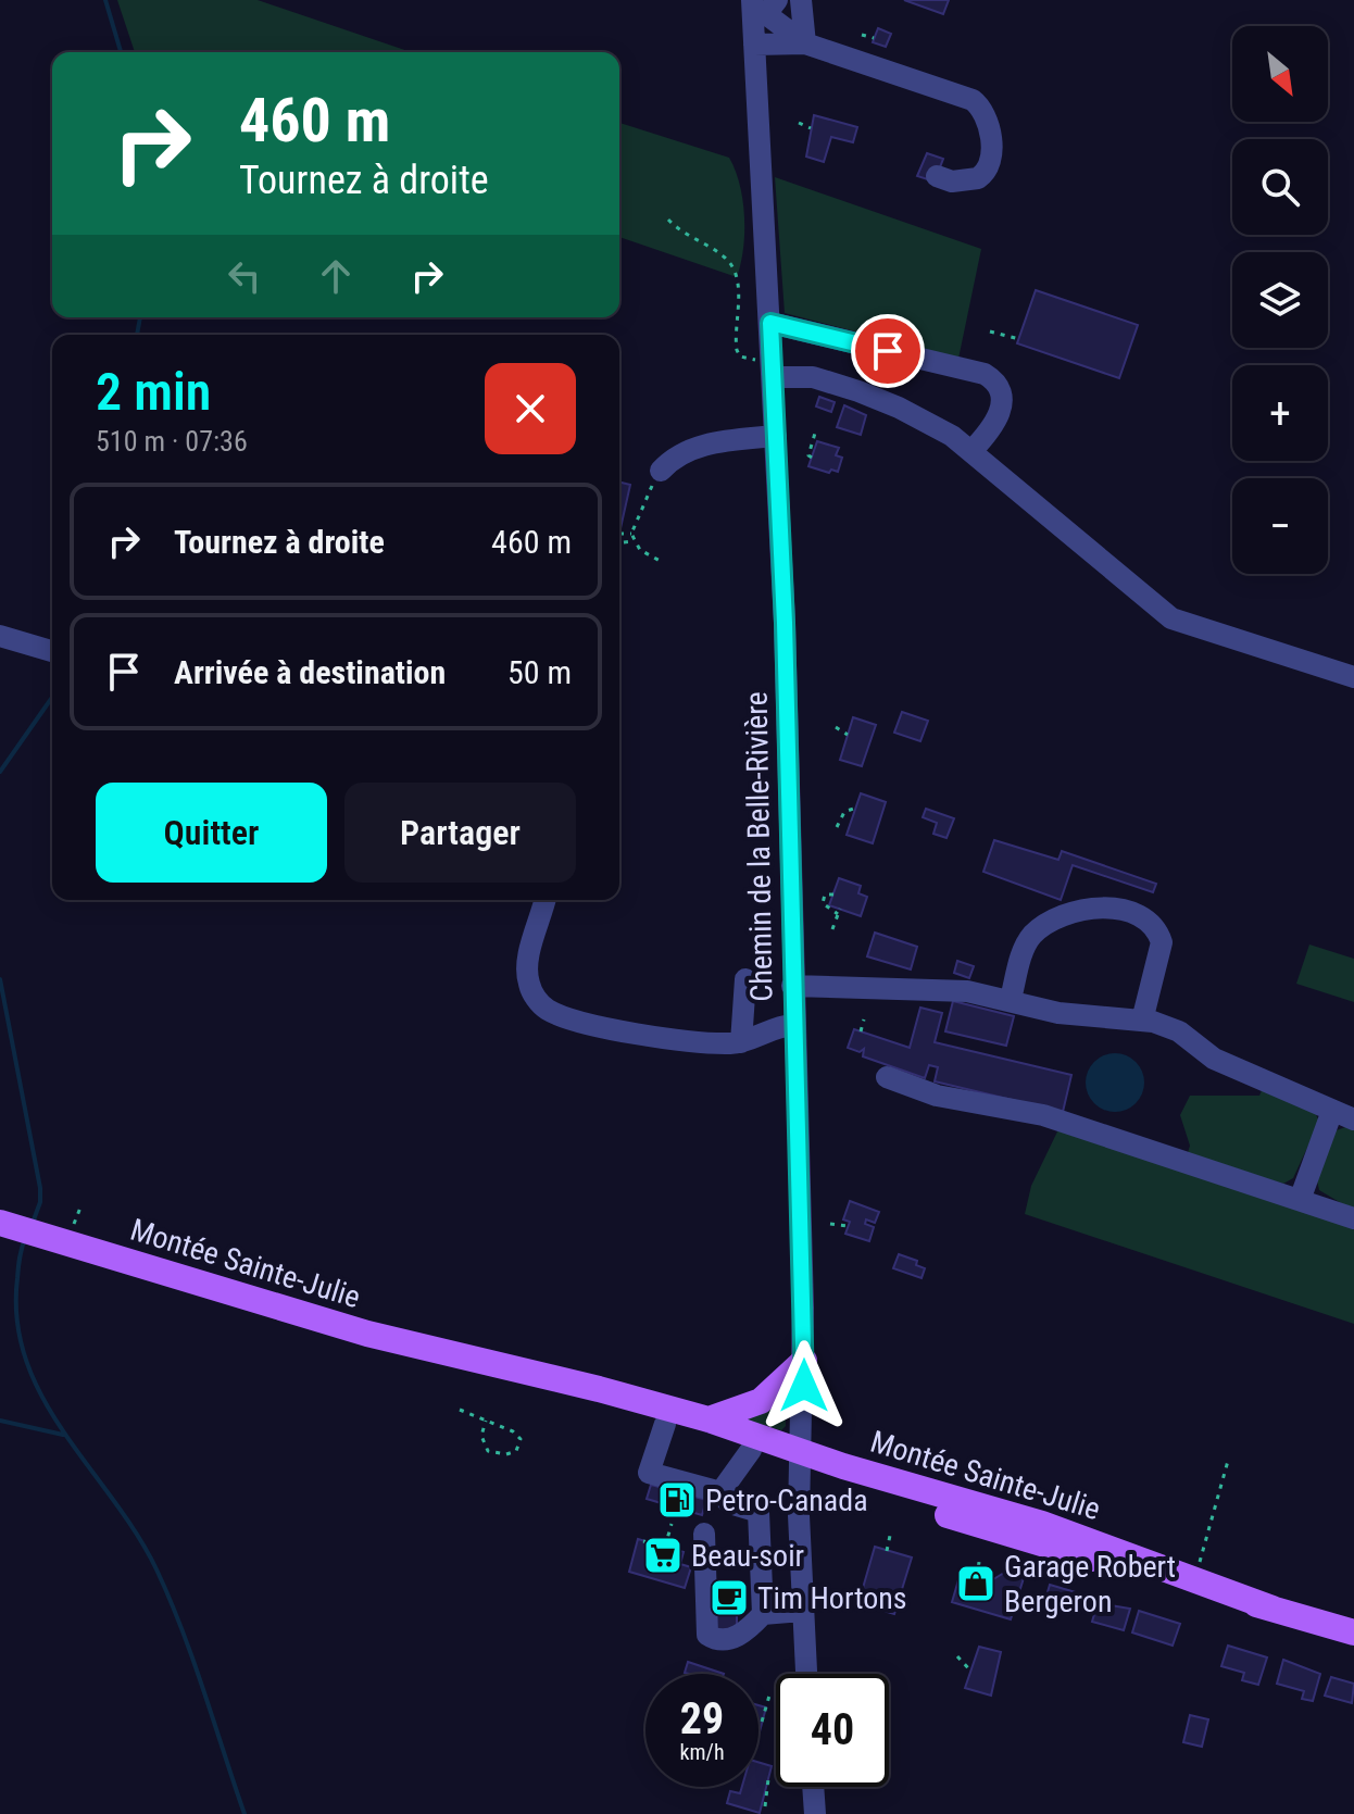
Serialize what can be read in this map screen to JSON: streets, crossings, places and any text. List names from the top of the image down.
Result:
{
  "streets": {
    "main road": ["Montée Sainte-Julie"],
    "street": ["Chemin de la Belle-Rivière"]
  },
  "crossings": [
    ["Chemin de la Belle-Rivière", "Montée Sainte-Julie"]
  ],
  "places": {
    "fuel station": ["Petro-Canada"],
    "supermarket": ["Beau-soir"],
    "shop": ["Garage Robert Bergeron"],
    "cafe": ["Tim Hortons"]
  },
  "north": "bottom right",
  "page": {
    "map_buttons": ["+", "−"],
    "turn": ["460 m", "Tournez à droite"],
    "heading": ["2 min", "510 m · 07:36"],
    "list": [
      {
        "name": "Tournez à droite",
        "value": "460 m"
      },
      {
        "name": "Arrivée à destination",
        "value": "50 m"
      }
    ],
    "buttons": ["Quitter", "Partager"],
    "speed": "29 km/h",
    "limit": "40"
  }
}
